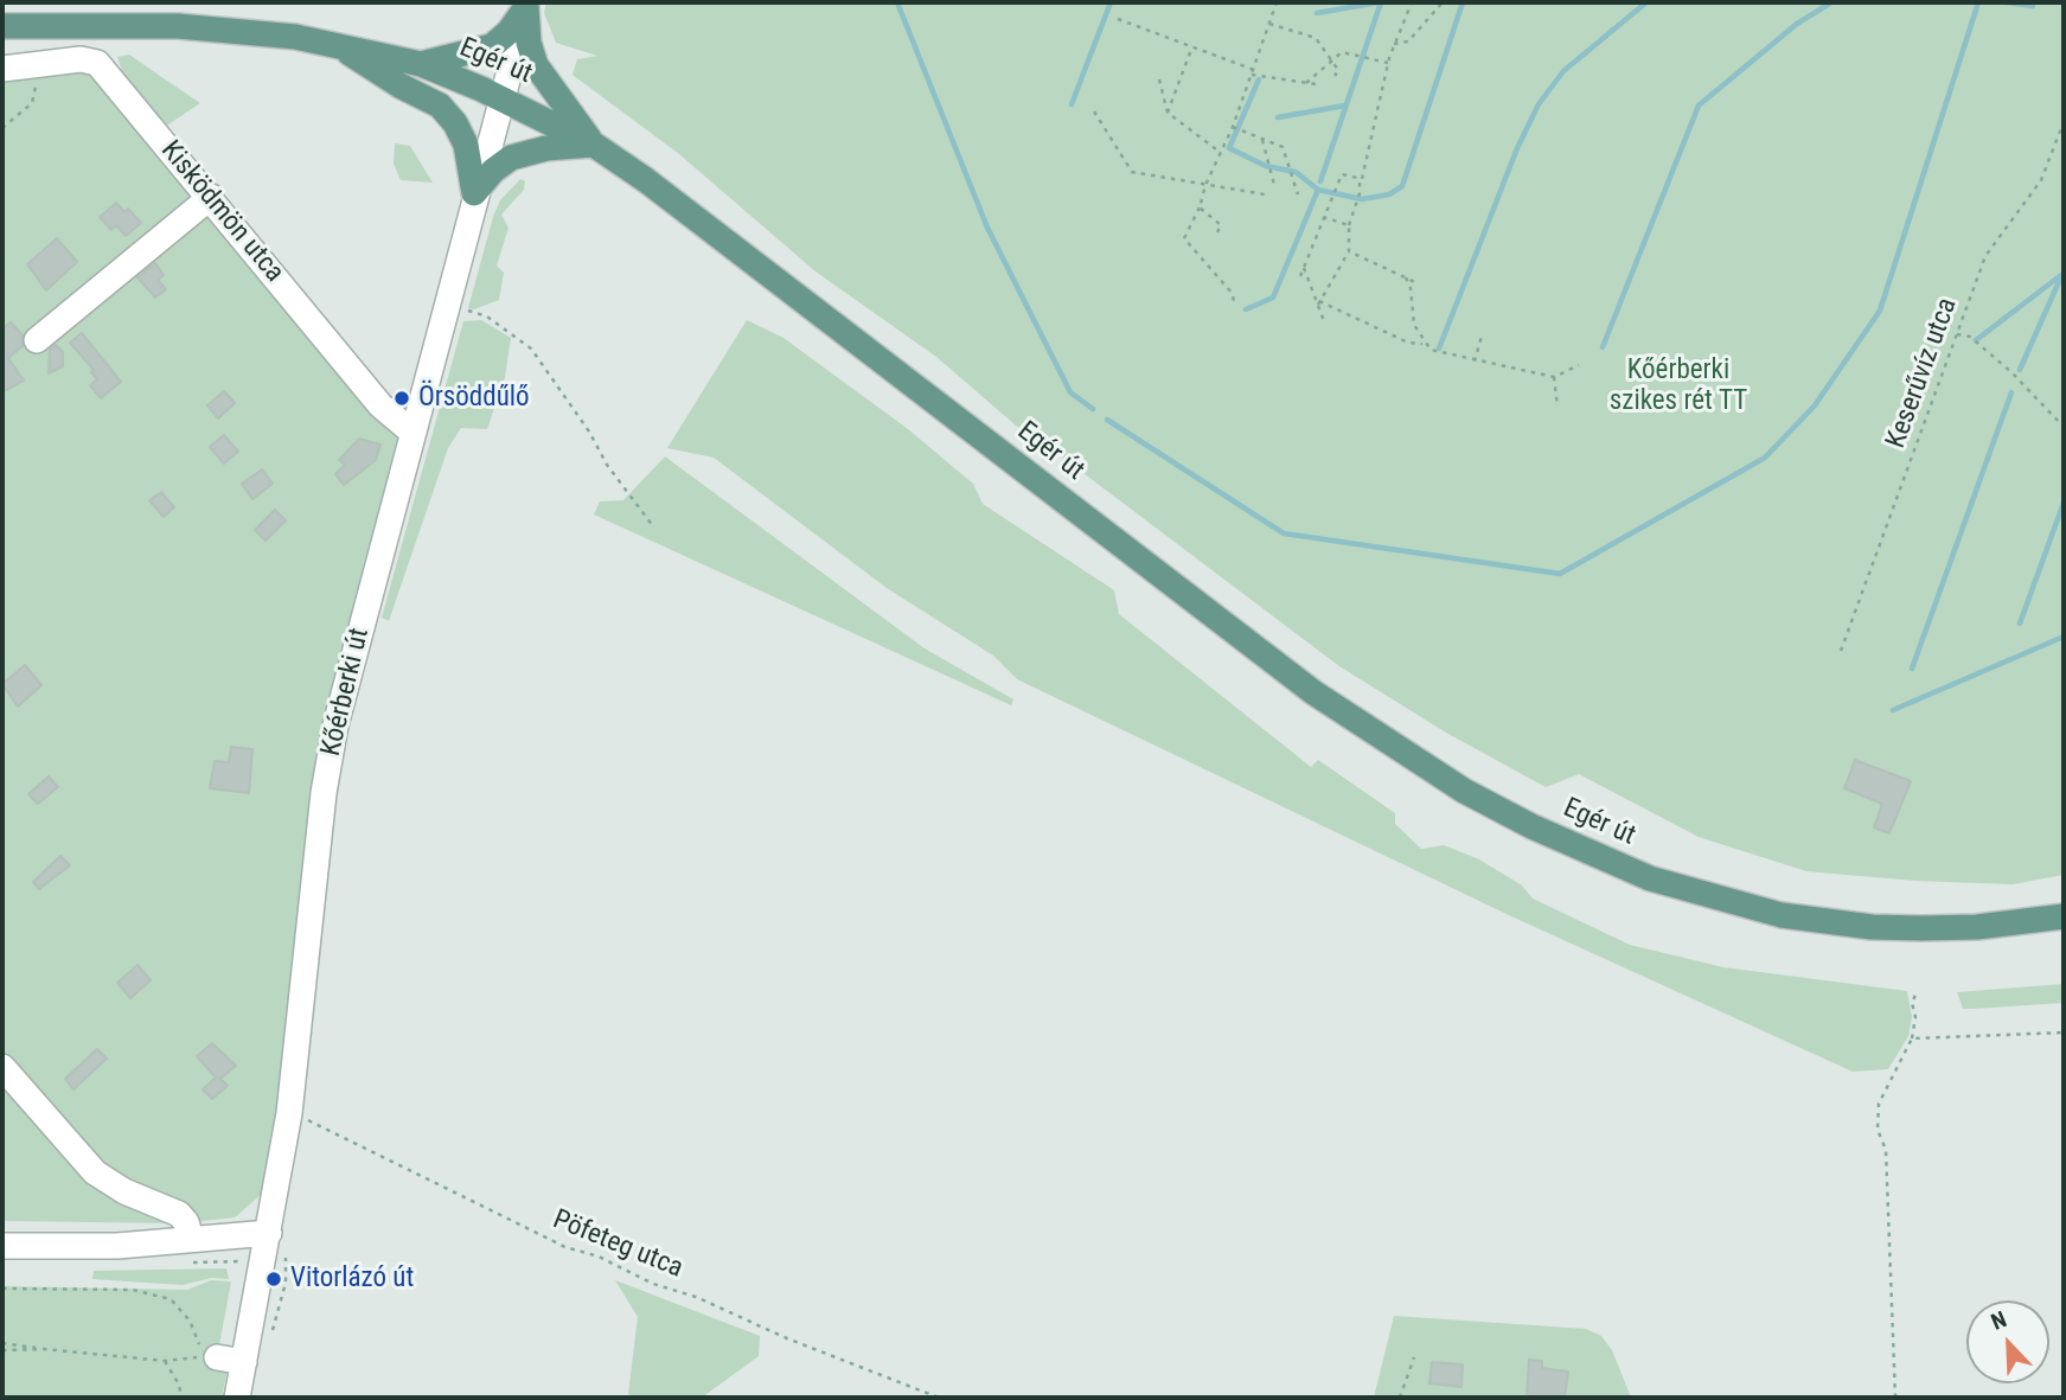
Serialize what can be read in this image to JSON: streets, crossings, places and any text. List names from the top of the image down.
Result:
{
  "streets": {
    "main road": ["Egér út"],
    "street": ["Kisködmön utca", "Kőérberki út"],
    "path": ["Keserűvíz utca", "Pöfeteg utca"]
  },
  "crossings": [
    ["Egér út", "Kőérberki út"],
    ["Kisködmön utca", "Kőérberki út"],
    ["Kőérberki út", "Pöfeteg utca"]
  ],
  "parks": ["Kőérberki szikes rét TT"],
  "places": ["Örsöddűlő", "Vitorlázó út"],
  "north": "top left"
}
